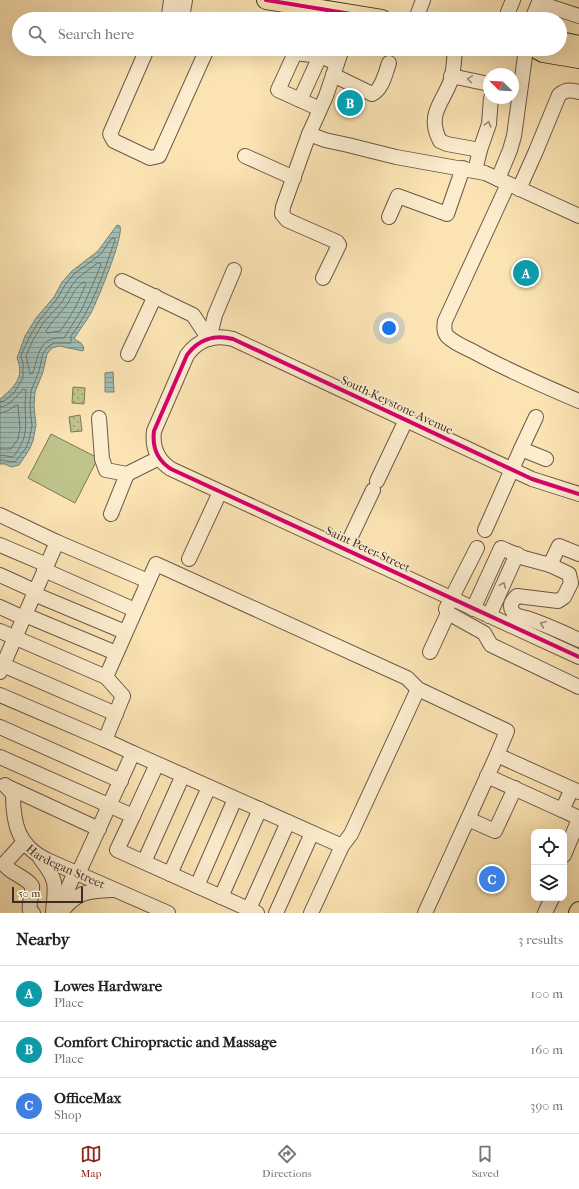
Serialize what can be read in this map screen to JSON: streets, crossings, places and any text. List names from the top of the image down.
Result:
{
  "streets": {
    "street": ["South Keystone Avenue", "Saint Peter Street", "Hardegan Street"]
  },
  "scale_bar": "50 m",
  "north": "top left",
  "page": {
    "search": "Search here",
    "pins": ["B", "A", "C"],
    "scale": "50 m",
    "heading": ["Nearby", "3 results"],
    "list": [
      {
        "mark": "A",
        "name": "Lowes Hardware",
        "note": "Place",
        "value": "100 m"
      },
      {
        "mark": "B",
        "name": "Comfort Chiropractic and Massage",
        "note": "Place",
        "value": "160 m"
      },
      {
        "mark": "C",
        "name": "OfficeMax",
        "note": "Shop",
        "value": "390 m"
      }
    ],
    "nav": ["Map", "Directions", "Saved"]
  }
}
